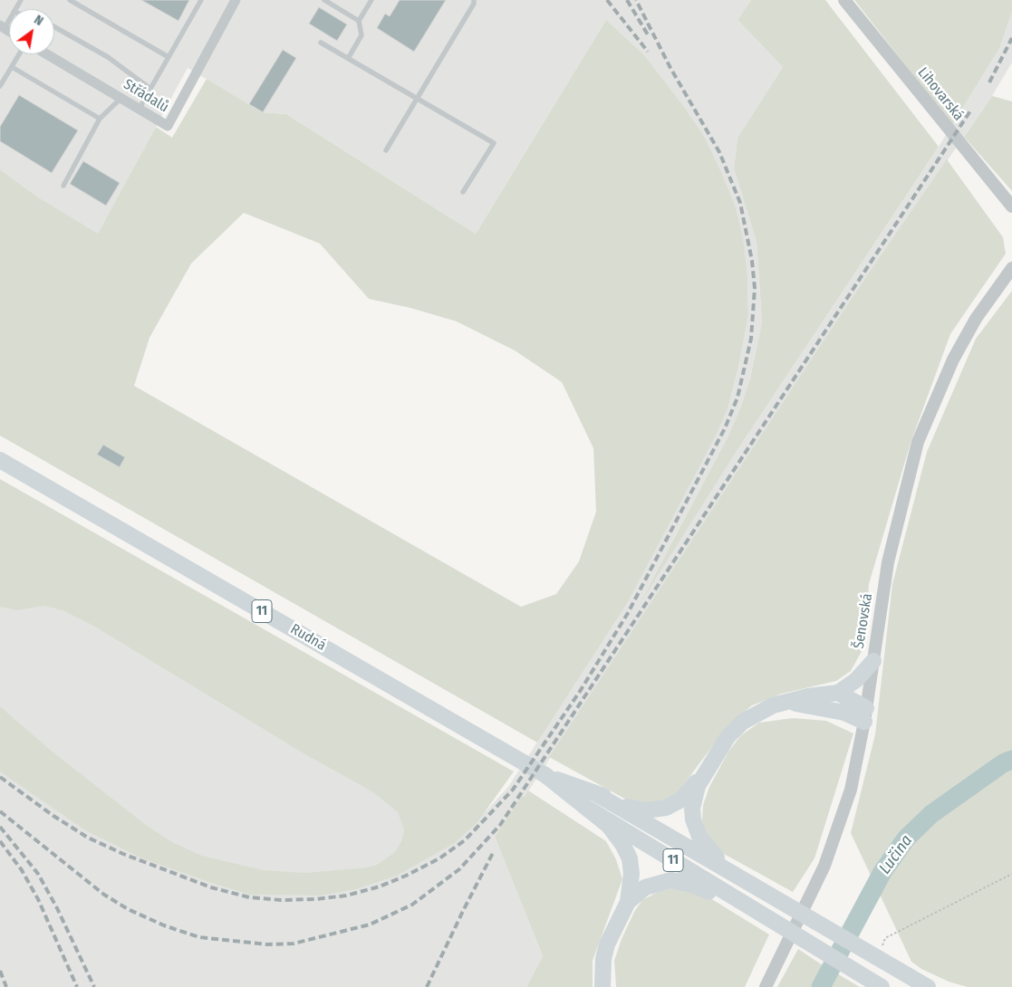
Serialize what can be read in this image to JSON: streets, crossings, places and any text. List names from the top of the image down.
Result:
{
  "streets": {
    "main road": ["11", "Rudná"],
    "street": ["Lihovarská", "Střádalů", "Šenovská"]
  },
  "crossings": [
    ["11", "Rudná"]
  ],
  "water": ["Lučina"],
  "north": "top right"
}
